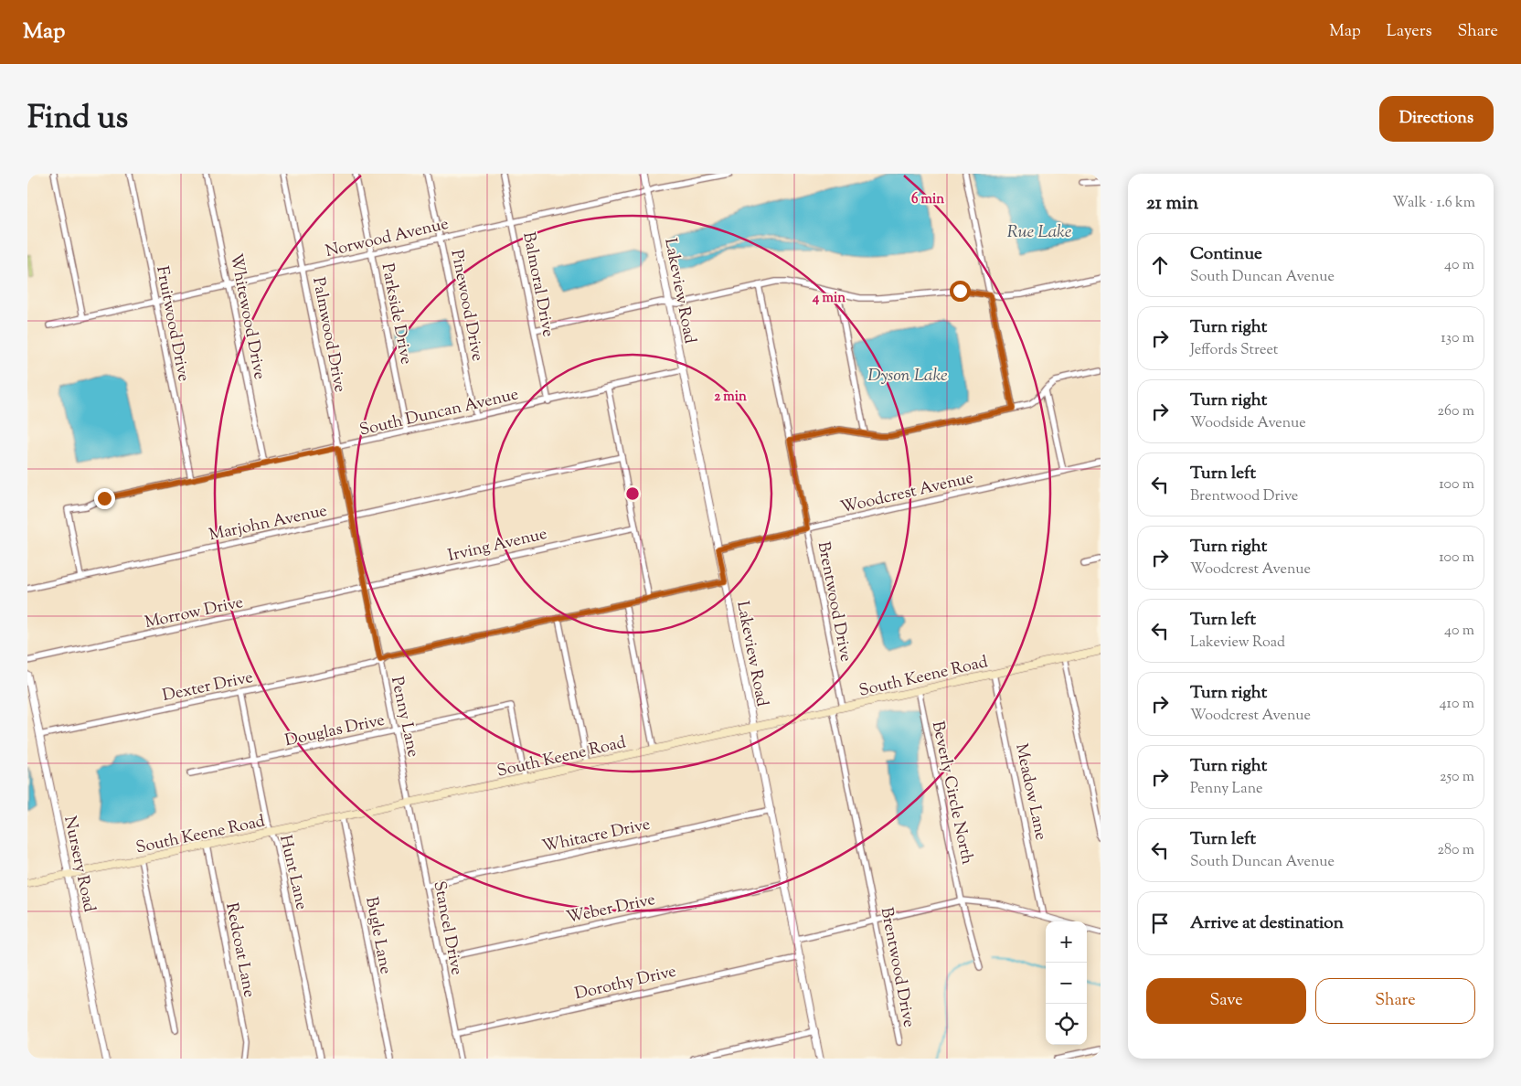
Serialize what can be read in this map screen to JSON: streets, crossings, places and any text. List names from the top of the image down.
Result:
{
  "streets": {
    "main road": ["South Keene Road"],
    "street": [
      "Norwood Avenue",
      "Balmoral Drive",
      "Lakeview Road",
      "Pinewood Drive",
      "Parkside Drive",
      "Whitewood Drive",
      "Fruitwood Drive",
      "Palmwood Drive",
      "South Duncan Avenue",
      "Woodcrest Avenue",
      "Marjohn Avenue",
      "Irving Avenue",
      "Brentwood Drive",
      "Morrow Drive",
      "Dexter Drive",
      "Penny Lane",
      "Douglas Drive",
      "Meadow Lane",
      "Beverly Circle North",
      "Whitacre Drive",
      "Nursery Road",
      "Hunt Lane",
      "Weber Drive",
      "Stancel Drive",
      "Bugle Lane",
      "Redcoat Lane",
      "Dorothy Drive"
    ]
  },
  "crossings": [
    ["Norwood Avenue", "Balmoral Drive"],
    ["Norwood Avenue", "Lakeview Road"],
    ["Norwood Avenue", "Pinewood Drive"],
    ["Norwood Avenue", "Parkside Drive"],
    ["Norwood Avenue", "Whitewood Drive"],
    ["Norwood Avenue", "Fruitwood Drive"],
    ["Norwood Avenue", "Palmwood Drive"],
    ["Balmoral Drive", "South Duncan Avenue"],
    ["Lakeview Road", "South Duncan Avenue"],
    ["Lakeview Road", "Woodcrest Avenue"],
    ["Lakeview Road", "South Keene Road"],
    ["Lakeview Road", "Whitacre Drive"],
    ["Lakeview Road", "Weber Drive"],
    ["Lakeview Road", "Dorothy Drive"],
    ["Pinewood Drive", "South Duncan Avenue"],
    ["Parkside Drive", "South Duncan Avenue"],
    ["Whitewood Drive", "South Duncan Avenue"],
    ["Fruitwood Drive", "South Duncan Avenue"],
    ["Palmwood Drive", "South Duncan Avenue"],
    ["Palmwood Drive", "Penny Lane"],
    ["South Duncan Avenue", "Marjohn Avenue"],
    ["South Duncan Avenue", "Penny Lane"],
    ["Woodcrest Avenue", "Brentwood Drive"],
    ["Marjohn Avenue", "Penny Lane"],
    ["Irving Avenue", "Morrow Drive"],
    ["Irving Avenue", "Penny Lane"],
    ["Brentwood Drive", "South Keene Road"],
    ["Morrow Drive", "Penny Lane"],
    ["South Keene Road", "Penny Lane"],
    ["South Keene Road", "Douglas Drive"],
    ["South Keene Road", "Meadow Lane"],
    ["South Keene Road", "Beverly Circle North"],
    ["South Keene Road", "Nursery Road"],
    ["South Keene Road", "Hunt Lane"],
    ["South Keene Road", "Stancel Drive"],
    ["South Keene Road", "Bugle Lane"],
    ["South Keene Road", "Redcoat Lane"],
    ["Dexter Drive", "Penny Lane"],
    ["Dexter Drive", "Nursery Road"],
    ["Dexter Drive", "Hunt Lane"],
    ["Penny Lane", "Douglas Drive"],
    ["Penny Lane", "Stancel Drive"],
    ["Douglas Drive", "Hunt Lane"],
    ["Whitacre Drive", "Stancel Drive"],
    ["Weber Drive", "Stancel Drive"],
    ["Stancel Drive", "Dorothy Drive"]
  ],
  "water": ["Rue Lake", "Dyson Lake"],
  "page": {
    "header": "Map",
    "nav": ["Map", "Layers", "Share"],
    "title": "Find us",
    "buttons": [
      "Directions",
      ["Save", "Share"]
    ],
    "heading": ["21 min", "Walk · 1.6 km"],
    "list": [
      ["Continue", "South Duncan Avenue", "40 m"],
      ["Turn right", "Jeffords Street", "130 m"],
      ["Turn right", "Woodside Avenue", "260 m"],
      ["Turn left", "Brentwood Drive", "100 m"],
      ["Turn right", "Woodcrest Avenue", "100 m"],
      ["Turn left", "Lakeview Road", "40 m"],
      ["Turn right", "Woodcrest Avenue", "410 m"],
      ["Turn right", "Penny Lane", "250 m"],
      ["Turn left", "South Duncan Avenue", "280 m"],
      "Arrive at destination"
    ],
    "map_buttons": ["+", "−"]
  },
  "rings": ["6 min", "4 min", "2 min"]
}
